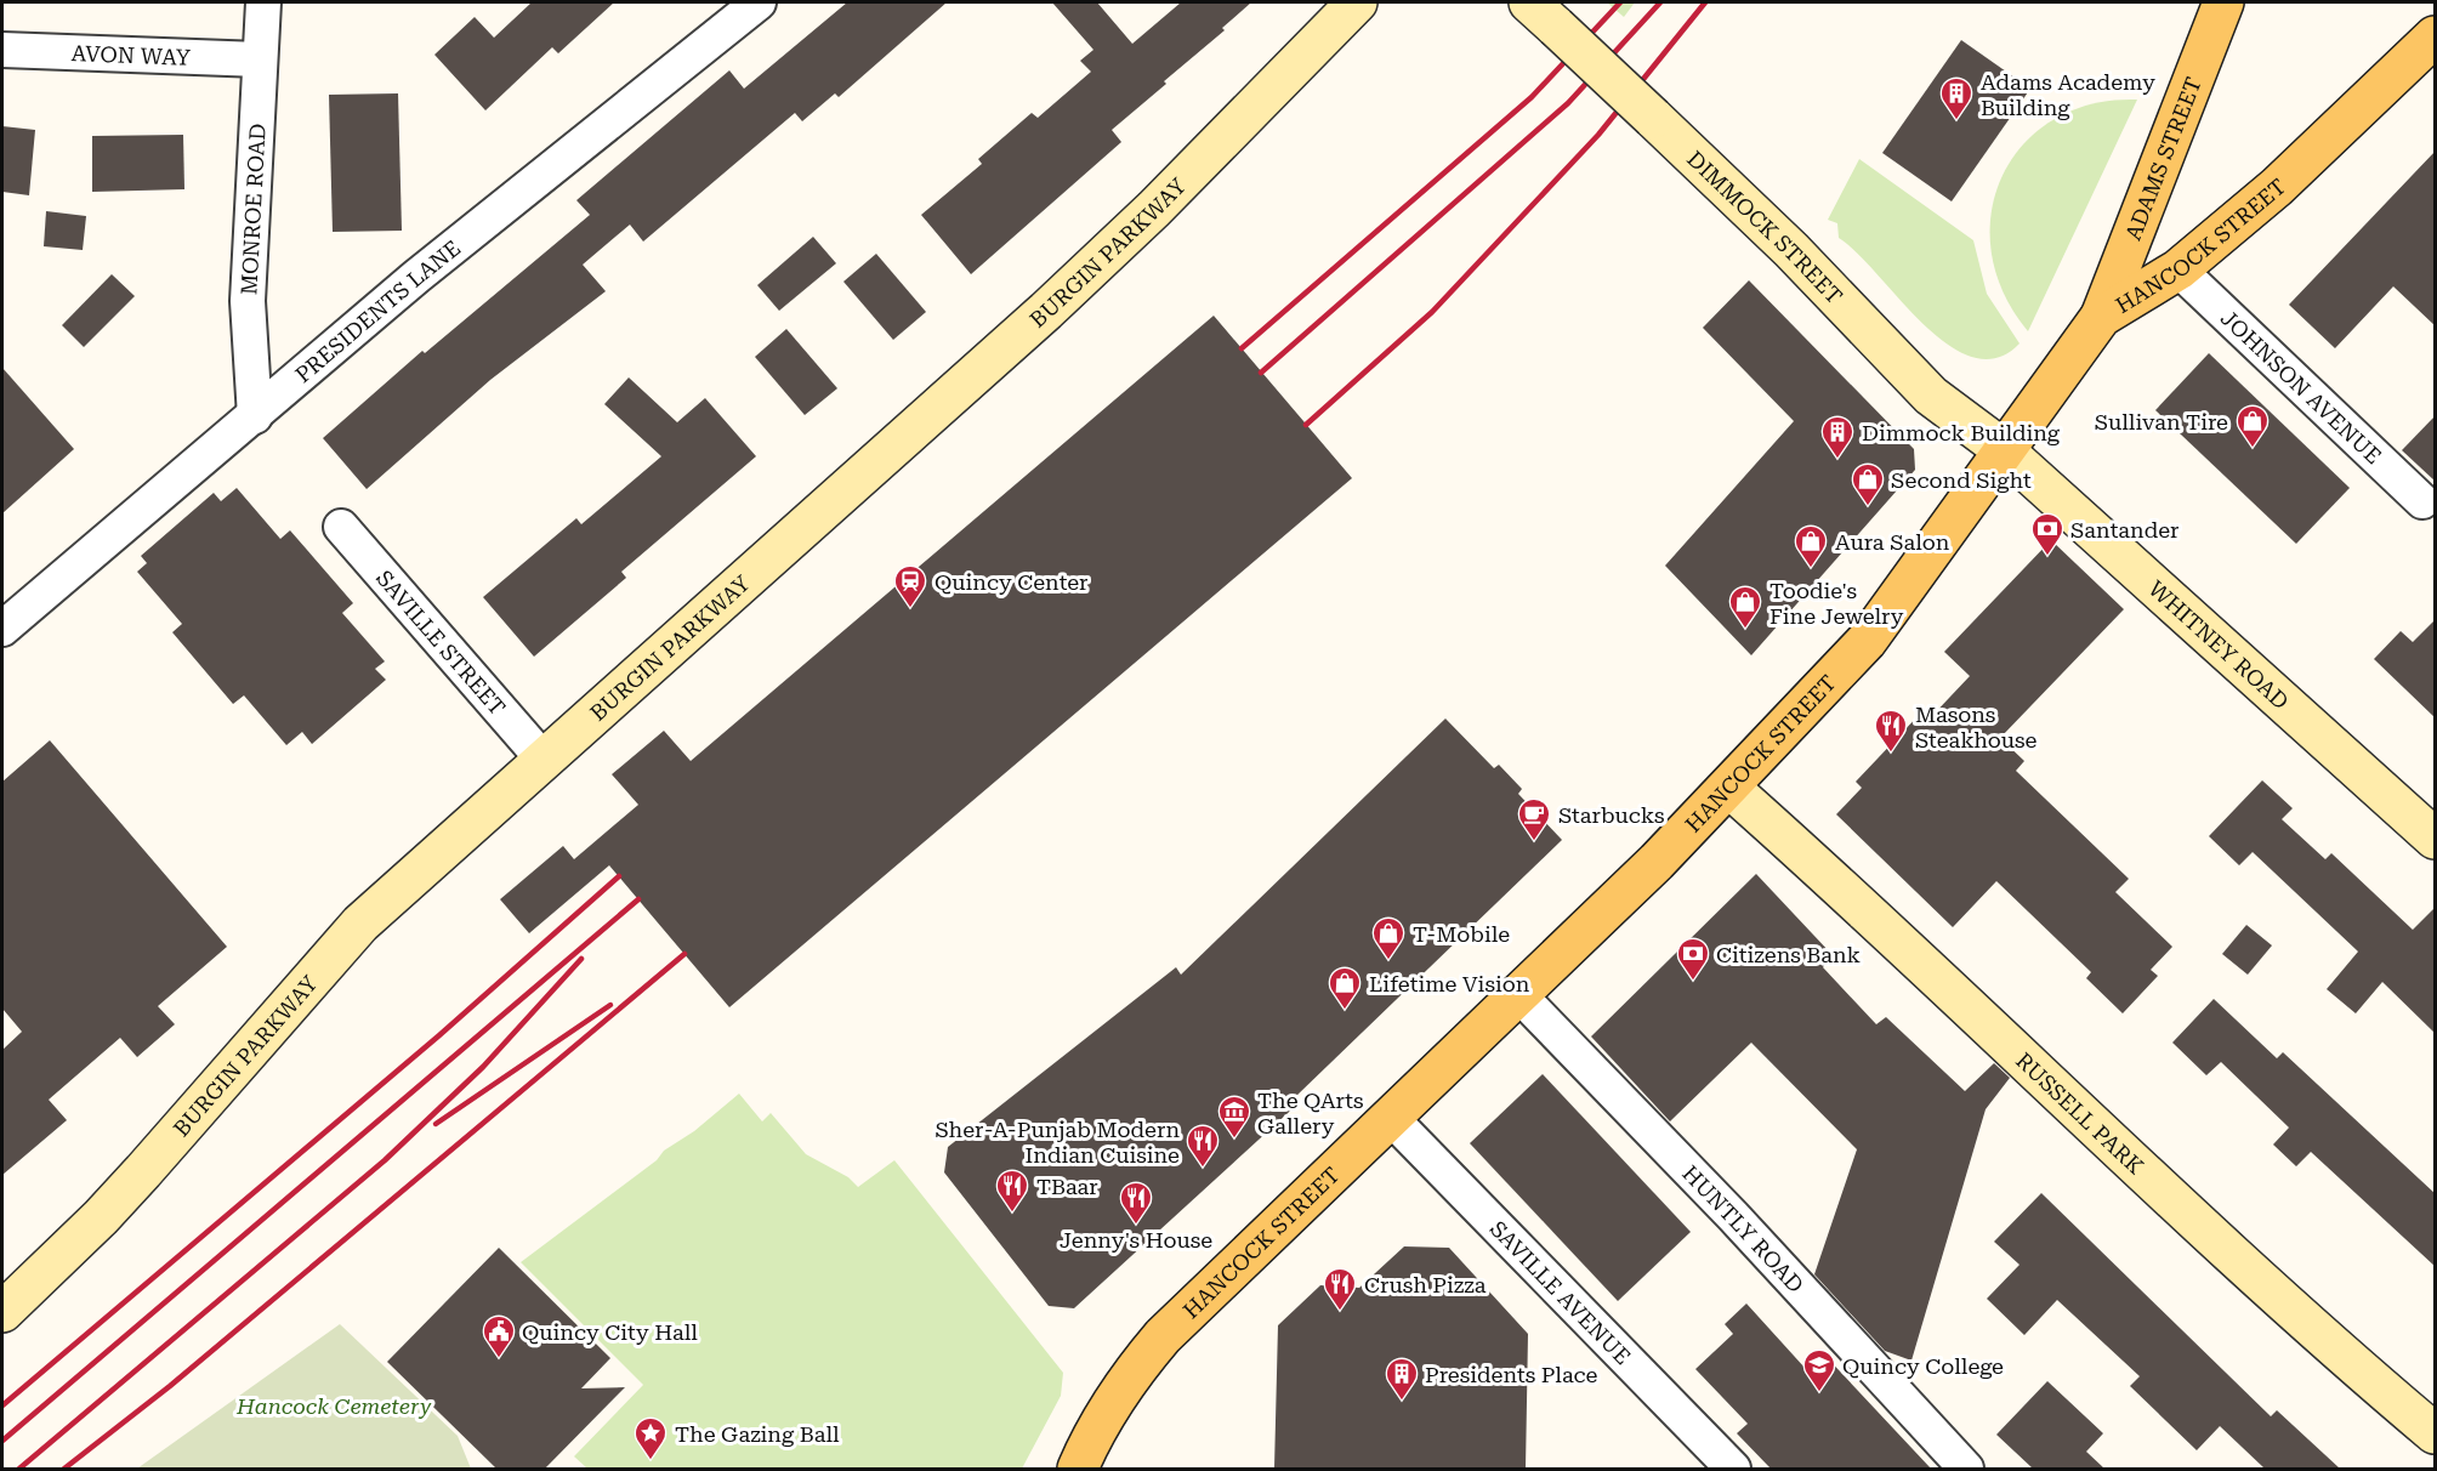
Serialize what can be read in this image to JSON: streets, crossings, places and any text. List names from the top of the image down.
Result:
{
  "streets": {
    "main road": ["ADAMS STREET", "HANCOCK STREET"],
    "street": [
      "AVON WAY",
      "MONROE ROAD",
      "DIMMOCK STREET",
      "BURGIN PARKWAY",
      "PRESIDENTS LANE",
      "JOHNSON AVENUE",
      "SAVILLE STREET",
      "WHITNEY ROAD",
      "RUSSELL PARK",
      "HUNTLY ROAD",
      "SAVILLE AVENUE"
    ]
  },
  "crossings": [
    ["AVON WAY", "MONROE ROAD"],
    ["ADAMS STREET", "HANCOCK STREET"],
    ["MONROE ROAD", "PRESIDENTS LANE"],
    ["DIMMOCK STREET", "HANCOCK STREET"],
    ["DIMMOCK STREET", "WHITNEY ROAD"],
    ["HANCOCK STREET", "JOHNSON AVENUE"],
    ["HANCOCK STREET", "WHITNEY ROAD"],
    ["HANCOCK STREET", "RUSSELL PARK"],
    ["HANCOCK STREET", "HUNTLY ROAD"],
    ["HANCOCK STREET", "SAVILLE AVENUE"],
    ["BURGIN PARKWAY", "SAVILLE STREET"]
  ],
  "parks": ["Hancock Cemetery"],
  "places": {
    "building": ["Adams Academy Building", "Dimmock Building", "Presidents Place"],
    "shop": [
      "Sullivan Tire",
      "Second Sight",
      "Aura Salon",
      "Toodie's Fine Jewelry",
      "T-Mobile",
      "Lifetime Vision"
    ],
    "bank": ["Santander", "Citizens Bank"],
    "station": ["Quincy Center"],
    "restaurant": [
      "Masons Steakhouse",
      "Sher-A-Punjab Modern Indian Cuisine",
      "TBaar",
      "Jenny's House",
      "Crush Pizza"
    ],
    "cafe": ["Starbucks"],
    "museum": ["The QArts Gallery"],
    "public building": ["Quincy City Hall"],
    "school or university": ["Quincy College"],
    "place": ["The Gazing Ball"]
  }
}
